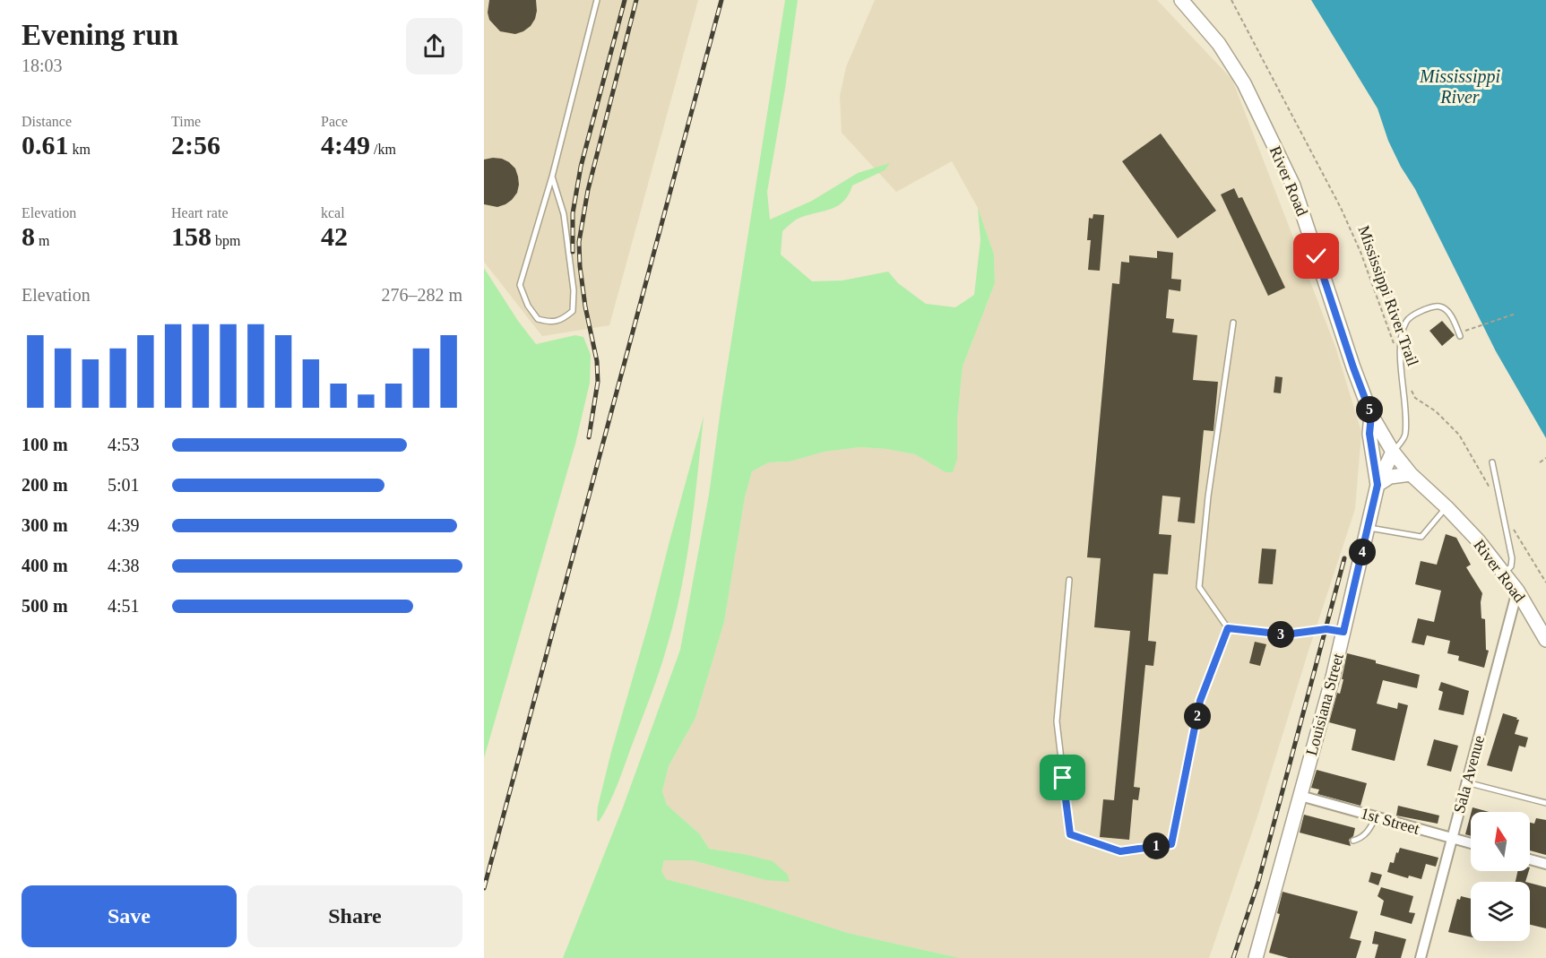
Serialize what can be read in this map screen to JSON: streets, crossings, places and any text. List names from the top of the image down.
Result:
{
  "streets": {
    "main road": ["River Road", "Louisiana Street"],
    "street": ["Sala Avenue", "1st Street"],
    "path": ["Mississippi River Trail"]
  },
  "crossings": [
    ["River Road", "Louisiana Street"],
    ["River Road", "Sala Avenue"],
    ["Louisiana Street", "1st Street"],
    ["Sala Avenue", "1st Street"]
  ],
  "water": ["Mississippi River"],
  "north": "top",
  "page": {
    "heading": ["Evening run", "18:03"],
    "stats": [
      ["Distance", "0.61 km"],
      ["Time", "2:56"],
      ["Pace", "4:49 /km"],
      ["Elevation", "8 m"],
      ["Heart rate", "158 bpm"],
      ["kcal", "42"]
    ],
    "chart": ["Elevation", "276–282 m"],
    "pins": [
      "5",
      "4",
      "3",
      "2",
      "1"
    ],
    "list": [
      {
        "name": "100 m",
        "note": "4:53"
      },
      {
        "name": "200 m",
        "note": "5:01"
      },
      {
        "name": "300 m",
        "note": "4:39"
      },
      {
        "name": "400 m",
        "note": "4:38"
      },
      {
        "name": "500 m",
        "note": "4:51"
      }
    ],
    "buttons": ["Save", "Share"]
  }
}
